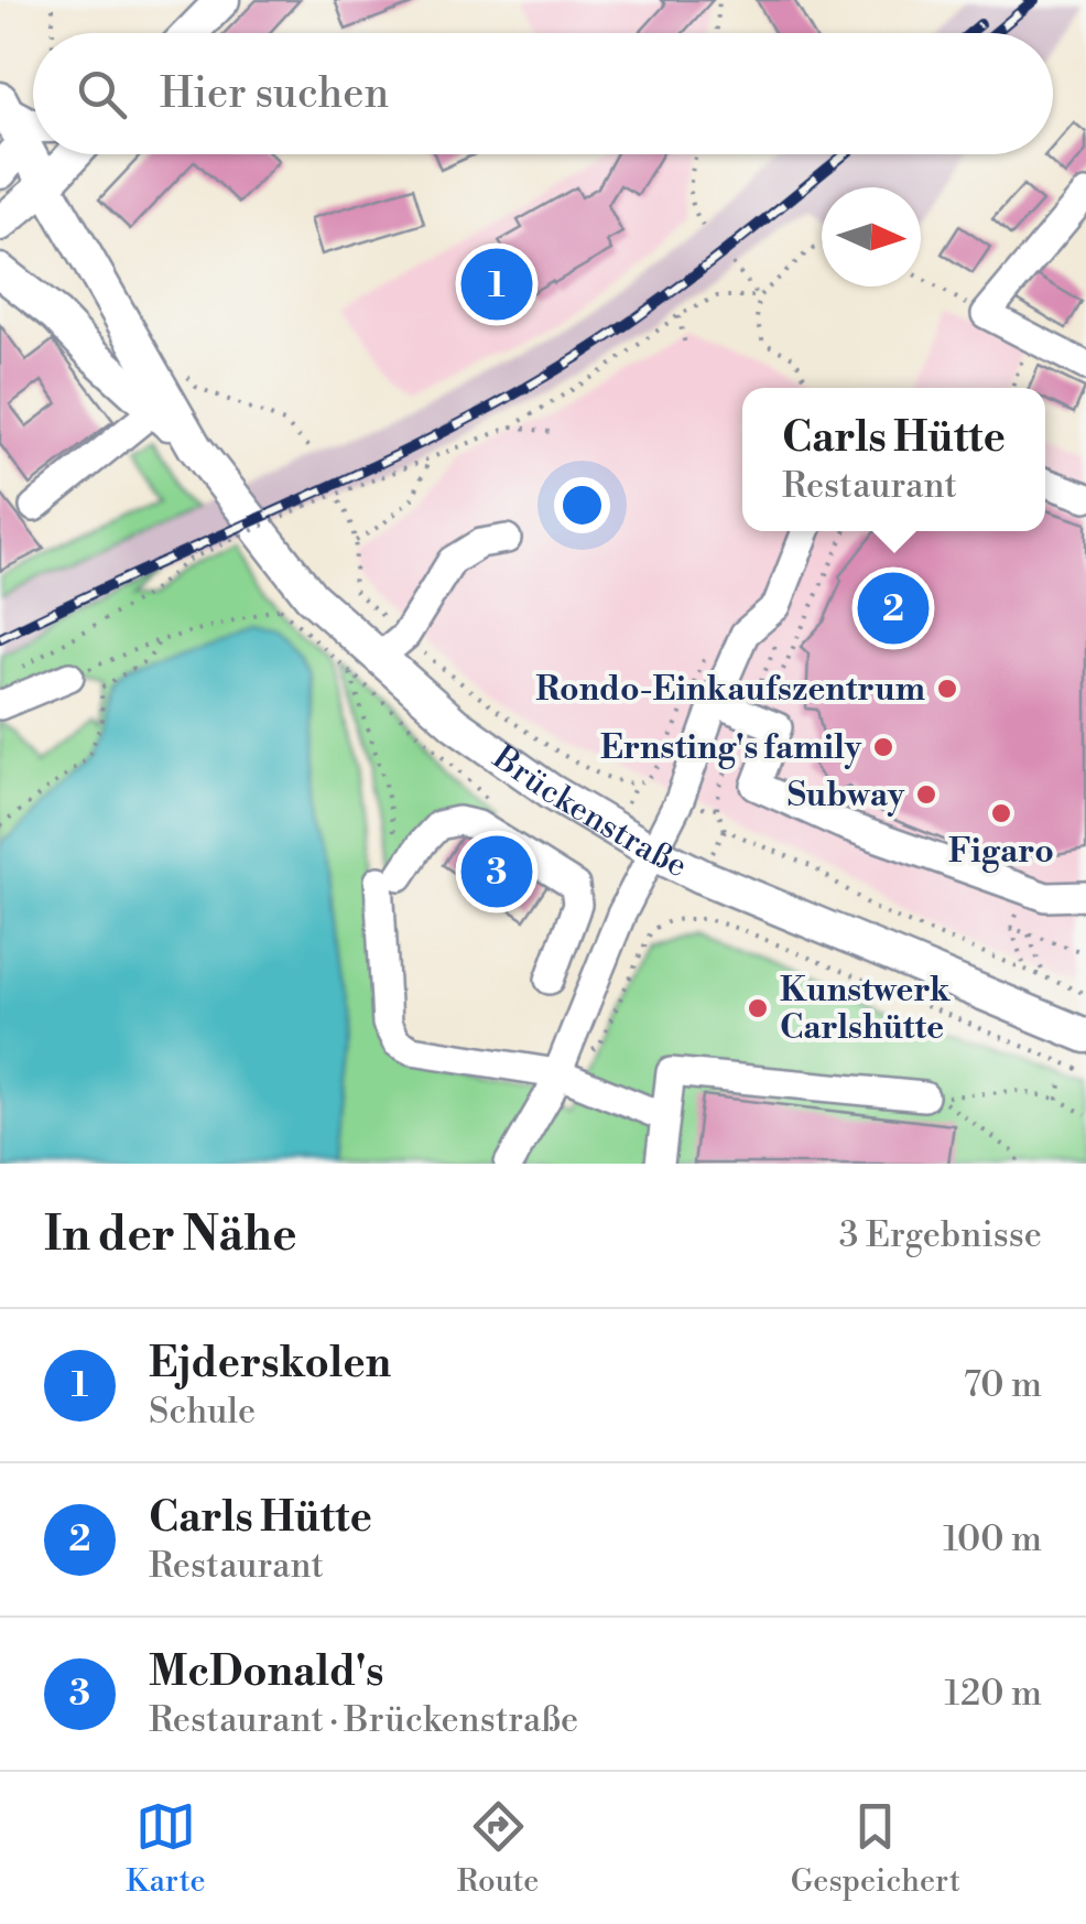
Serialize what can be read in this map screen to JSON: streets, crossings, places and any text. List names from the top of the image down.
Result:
{
  "streets": {
    "main road": ["Brückenstraße"]
  },
  "places": [
    "Rondo-Einkaufszentrum",
    "Ernsting's family",
    "Subway",
    "Figaro",
    "Kunstwerk Carlshütte"
  ],
  "north": "right",
  "page": {
    "search": "Hier suchen",
    "pins": ["1", "2", "3"],
    "popup": ["Carls Hütte", "Restaurant"],
    "heading": ["In der Nähe", "3 Ergebnisse"],
    "list": [
      {
        "mark": "1",
        "name": "Ejderskolen",
        "note": "Schule",
        "value": "70 m"
      },
      {
        "mark": "2",
        "name": "Carls Hütte",
        "note": "Restaurant",
        "value": "100 m"
      },
      {
        "mark": "3",
        "name": "McDonald's",
        "note": "Restaurant · Brückenstraße",
        "value": "120 m"
      }
    ],
    "nav": ["Karte", "Route", "Gespeichert"]
  }
}
